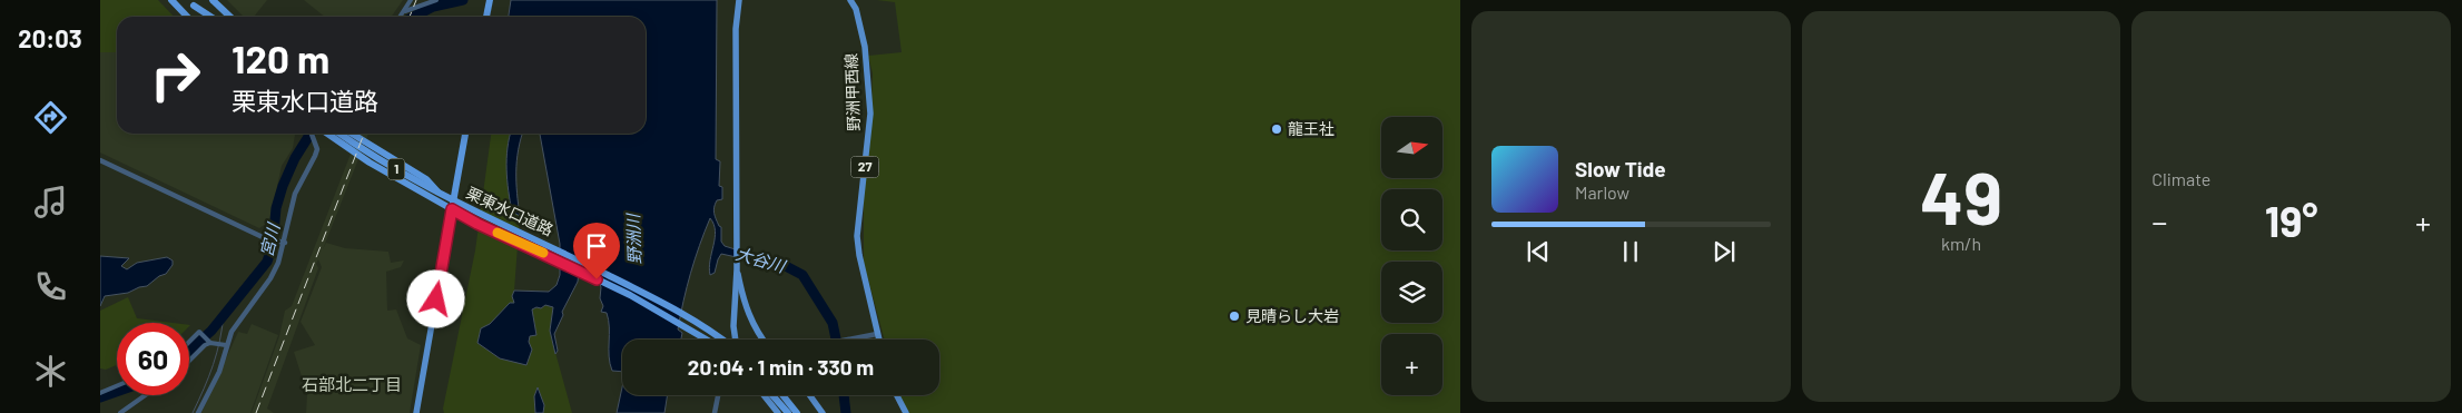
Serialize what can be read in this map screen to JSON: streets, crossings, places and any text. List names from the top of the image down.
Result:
{
  "streets": {
    "highway": ["1", "栗東水口道路"],
    "main road": ["野洲甲西線", "27"]
  },
  "crossings": [
    ["1", "栗東水口道路"]
  ],
  "districts": ["石部北二丁目"],
  "water": ["野洲川", "宮川", "大谷川"],
  "places": ["龍王社", "見晴らし大岩"],
  "north": "right",
  "page": {
    "tabs": "20:03",
    "tile": [
      ["49", "km/h"],
      "Climate"
    ],
    "turn": ["120 m", "栗東水口道路"],
    "map_buttons": "+",
    "song": ["Slow Tide", "Marlow"],
    "heat": ["−", "19°", "+"],
    "limit": "60",
    "trip": "20:04 · 1 min · 330 m"
  }
}
